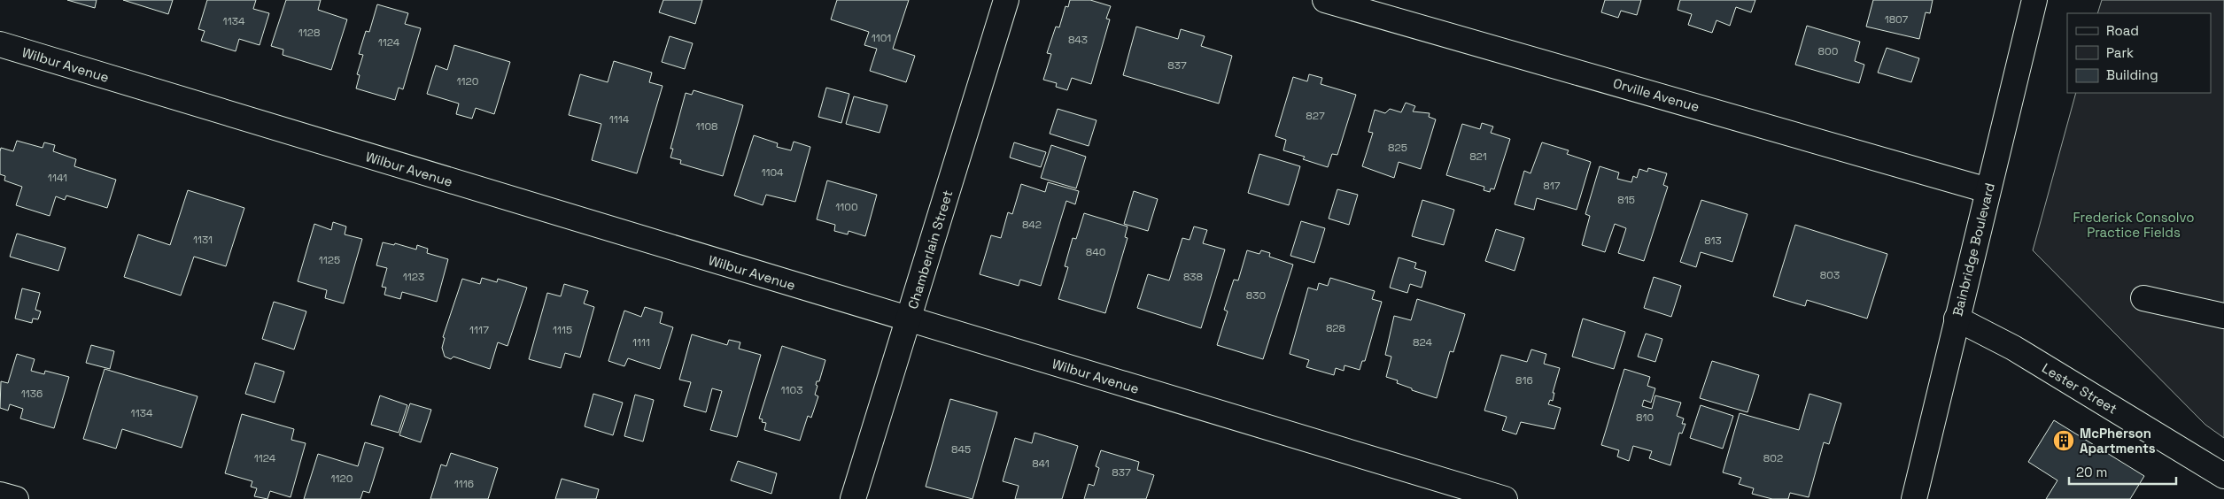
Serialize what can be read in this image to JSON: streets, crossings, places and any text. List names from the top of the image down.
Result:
{
  "streets": {
    "street": [
      "Wilbur Avenue",
      "Orville Avenue",
      "Chamberlain Street",
      "Bainbridge Boulevard",
      "Lester Street"
    ]
  },
  "crossings": [
    ["Wilbur Avenue", "Chamberlain Street"],
    ["Orville Avenue", "Bainbridge Boulevard"],
    ["Bainbridge Boulevard", "Lester Street"]
  ],
  "parks": ["Frederick Consolvo Practice Fields"],
  "places": {
    "building": ["McPherson Apartments"]
  },
  "house_numbers": [
    "1807",
    "1134",
    "1128",
    "1101",
    "843",
    "1124",
    "800",
    "837",
    "1120",
    "827",
    "1114",
    "1108",
    "825",
    "821",
    "1104",
    "1141",
    "817",
    "815",
    "1100",
    "842",
    "1131",
    "813",
    "840",
    "1125",
    "803",
    "1123",
    "838",
    "830",
    "828",
    "1117",
    "1115",
    "1111",
    "824",
    "816",
    "1103",
    "1136",
    "1134",
    "810",
    "845",
    "1124",
    "802",
    "841",
    "837",
    "1120",
    "1116"
  ],
  "legend": ["Road", "Park", "Building"],
  "scale_bar": "20 m"
}
